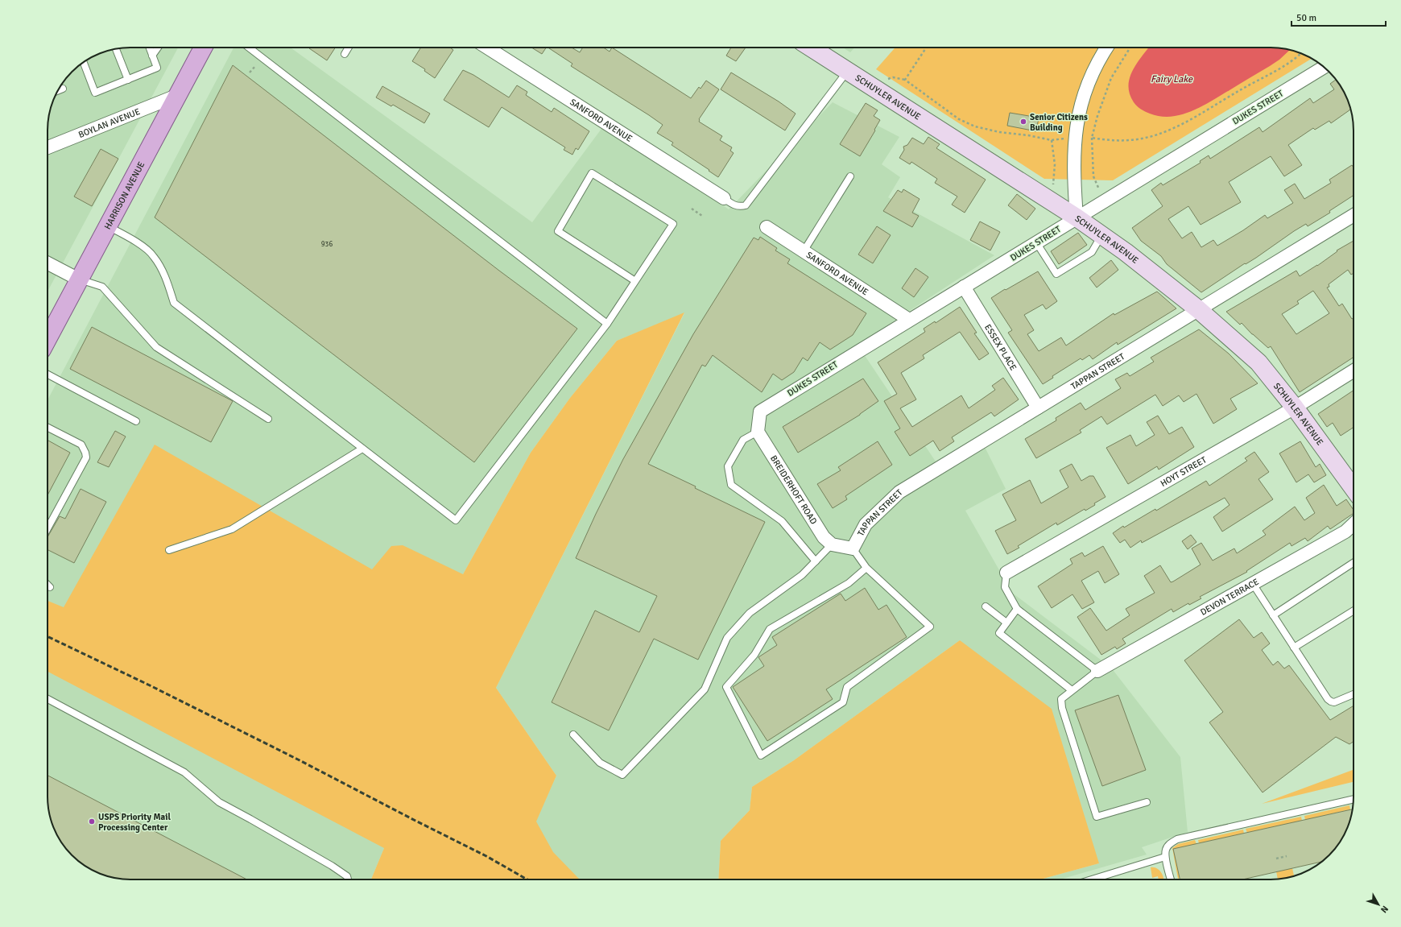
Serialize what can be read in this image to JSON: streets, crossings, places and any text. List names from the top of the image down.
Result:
{
  "streets": {
    "main road": ["SCHUYLER AVENUE", "HARRISON AVENUE"],
    "street": [
      "DUKES STREET",
      "SANFORD AVENUE",
      "BOYLAN AVENUE",
      "ESSEX PLACE",
      "TAPPAN STREET",
      "HOYT STREET",
      "BREIDERHOFT ROAD",
      "DEVON TERRACE"
    ]
  },
  "crossings": [
    ["SCHUYLER AVENUE", "DUKES STREET"],
    ["SCHUYLER AVENUE", "TAPPAN STREET"],
    ["SCHUYLER AVENUE", "HOYT STREET"],
    ["DUKES STREET", "SANFORD AVENUE"],
    ["DUKES STREET", "ESSEX PLACE"],
    ["DUKES STREET", "BREIDERHOFT ROAD"],
    ["BOYLAN AVENUE", "HARRISON AVENUE"],
    ["ESSEX PLACE", "TAPPAN STREET"]
  ],
  "water": ["Fairy Lake"],
  "places": ["Senior Citizens Building", "USPS Priority Mail Processing Center"],
  "house_numbers": ["936"],
  "scale_bar": "50 m",
  "north": "bottom right"
}
